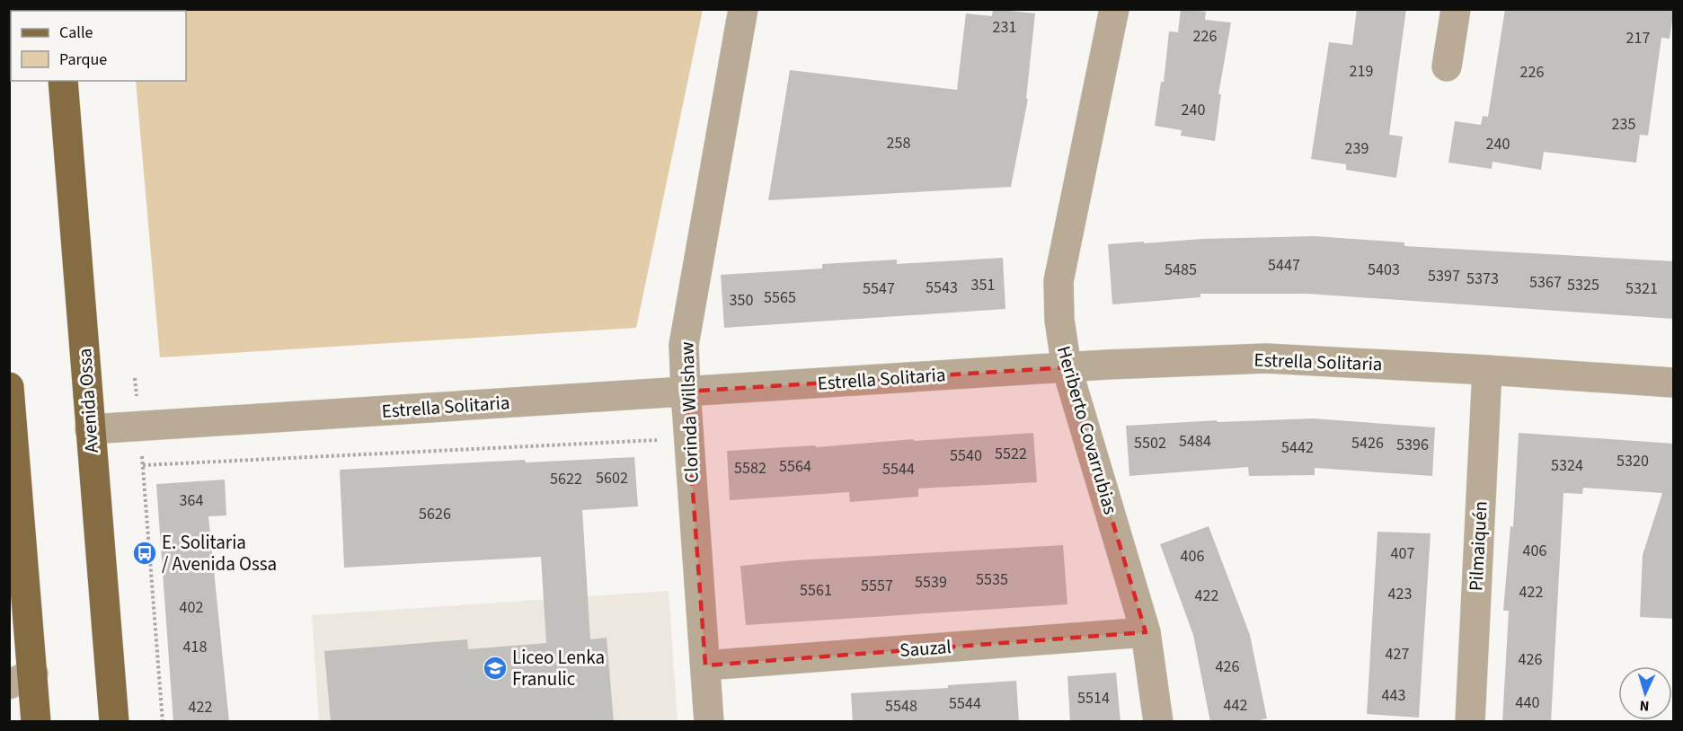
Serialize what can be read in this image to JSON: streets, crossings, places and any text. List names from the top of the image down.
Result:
{
  "streets": {
    "main road": ["Avenida Ossa"],
    "street": [
      "Estrella Solitaria",
      "Clorinda Willshaw",
      "Heriberto Covarrubias",
      "Pilmaiquén",
      "Sauzal"
    ]
  },
  "crossings": [
    ["Estrella Solitaria", "Avenida Ossa"],
    ["Estrella Solitaria", "Clorinda Willshaw"],
    ["Estrella Solitaria", "Heriberto Covarrubias"],
    ["Estrella Solitaria", "Pilmaiquén"],
    ["Clorinda Willshaw", "Sauzal"],
    ["Heriberto Covarrubias", "Sauzal"]
  ],
  "places": {
    "bus stop": ["E. Solitaria / Avenida Ossa"],
    "school or university": ["Liceo Lenka Franulic"]
  },
  "house_numbers": [
    "231",
    "226",
    "217",
    "219",
    "226",
    "240",
    "235",
    "258",
    "240",
    "239",
    "5447",
    "5485",
    "5403",
    "5397",
    "5373",
    "5367",
    "351",
    "5325",
    "5543",
    "5547",
    "5321",
    "5565",
    "350",
    "5484",
    "5502",
    "5426",
    "5396",
    "5442",
    "5522",
    "5540",
    "5320",
    "5324",
    "5564",
    "5582",
    "5544",
    "5602",
    "5622",
    "364",
    "5626",
    "406",
    "407",
    "406",
    "5535",
    "5539",
    "5557",
    "5561",
    "422",
    "423",
    "422",
    "402",
    "418",
    "427",
    "426",
    "426",
    "443",
    "5514",
    "440",
    "5544",
    "442",
    "5548",
    "422"
  ],
  "legend": ["Calle", "Parque"],
  "north": "bottom"
}
